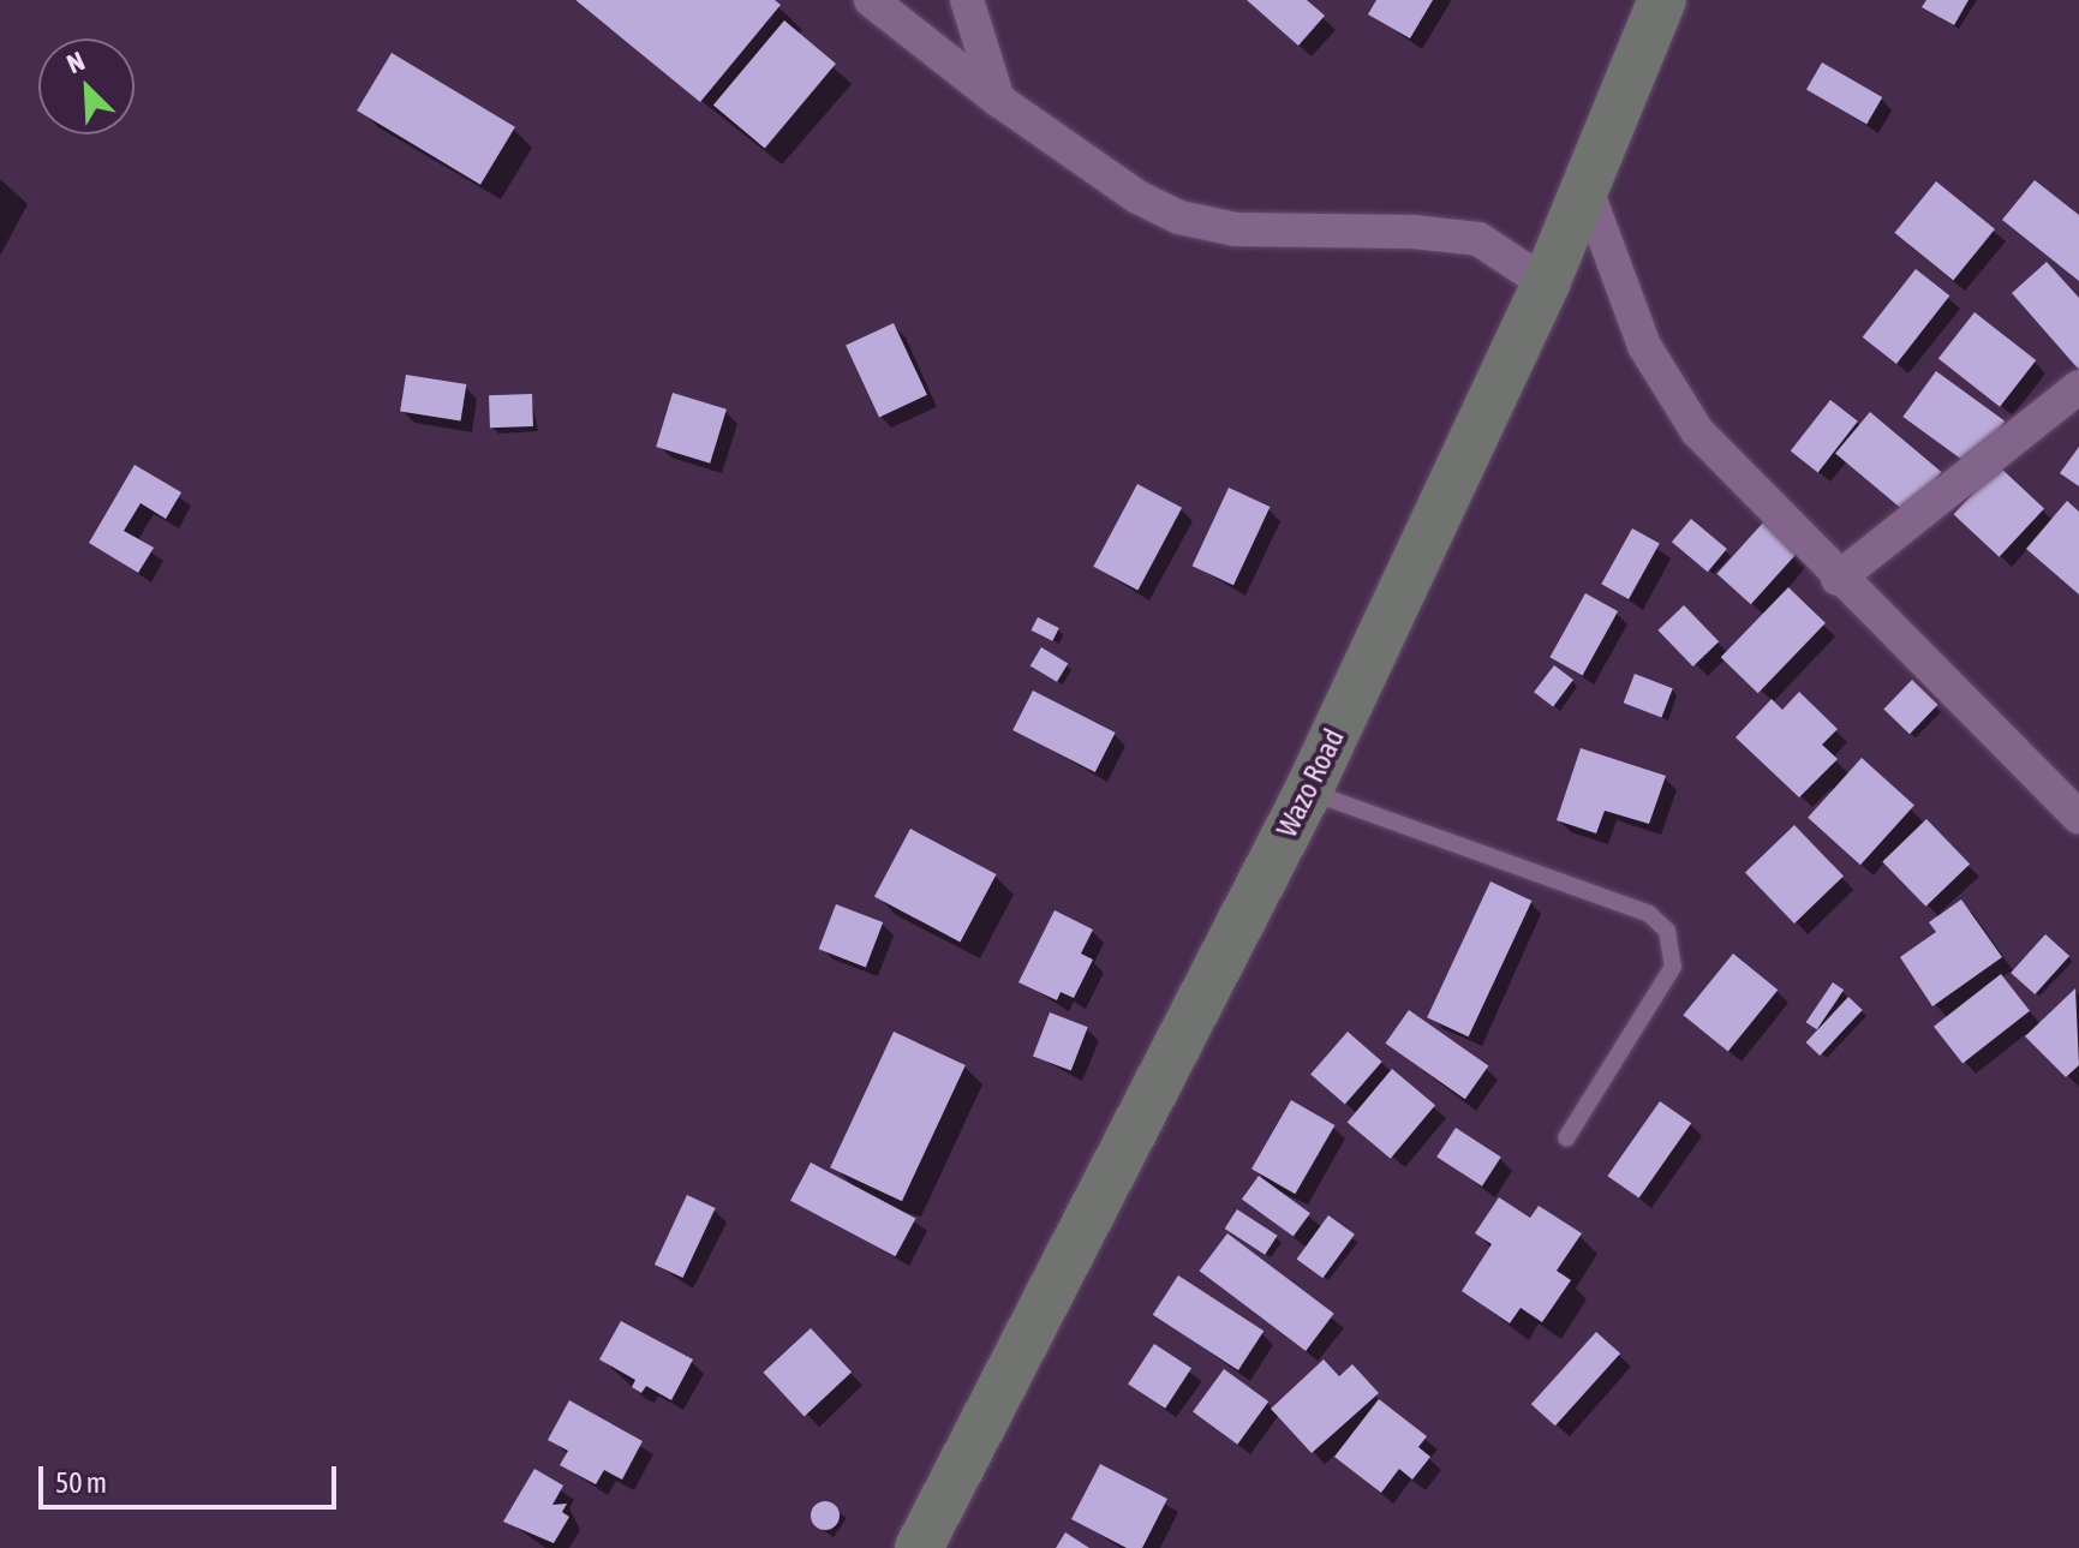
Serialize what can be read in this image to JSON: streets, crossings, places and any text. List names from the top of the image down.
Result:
{
  "streets": {
    "main road": ["Wazo Road"]
  },
  "scale_bar": "50 m",
  "north": "top left"
}
